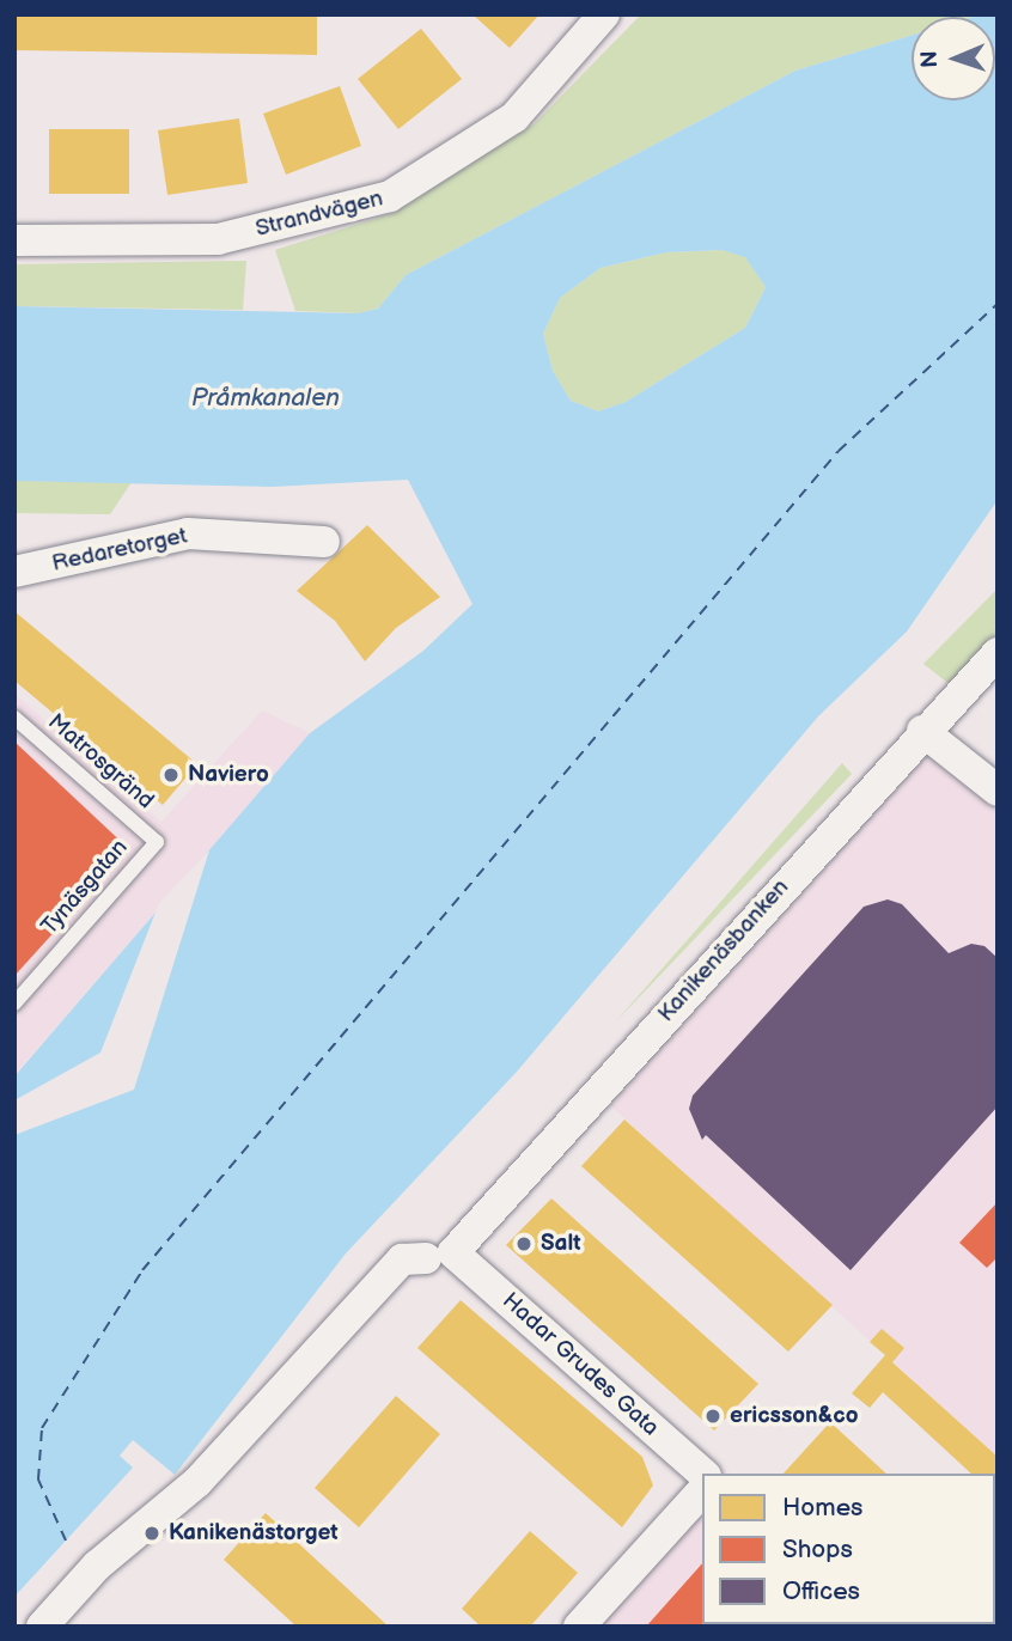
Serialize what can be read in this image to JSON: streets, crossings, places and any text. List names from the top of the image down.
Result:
{
  "streets": {
    "street": [
      "Strandvägen",
      "Redaretorget",
      "Kanikenäsbanken",
      "Hadar Grudes Gata"
    ],
    "lane": ["Matrosgränd", "Tynäsgatan"]
  },
  "crossings": [
    ["Matrosgränd", "Tynäsgatan"],
    ["Kanikenäsbanken", "Hadar Grudes Gata"]
  ],
  "water": ["Pråmkanalen"],
  "places": [
    "Naviero",
    "Salt",
    "ericsson&co",
    "Kanikenästorget"
  ],
  "legend": ["Homes", "Shops", "Offices"],
  "north": "left"
}
